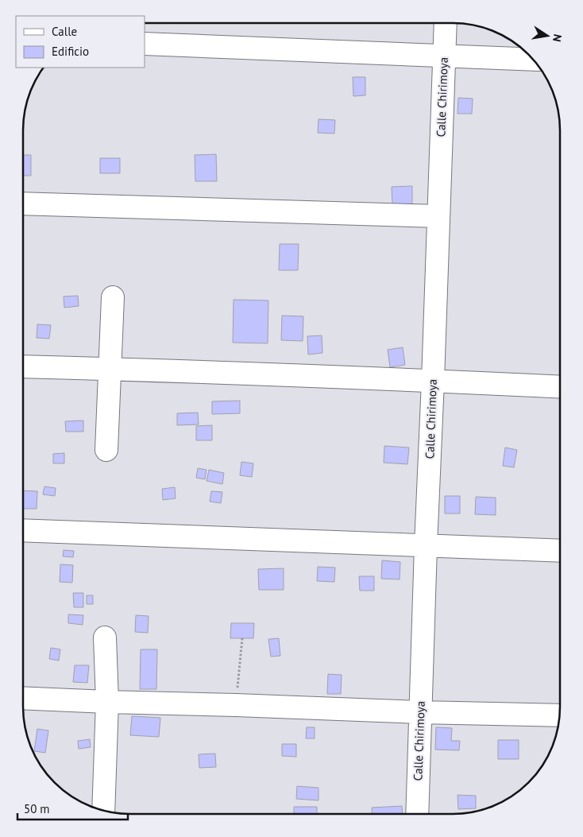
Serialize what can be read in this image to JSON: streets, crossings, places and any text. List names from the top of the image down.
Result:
{
  "streets": {
    "street": ["Calle Chirimoya"]
  },
  "legend": ["Calle", "Edificio"],
  "scale_bar": "50 m",
  "north": "right"
}
